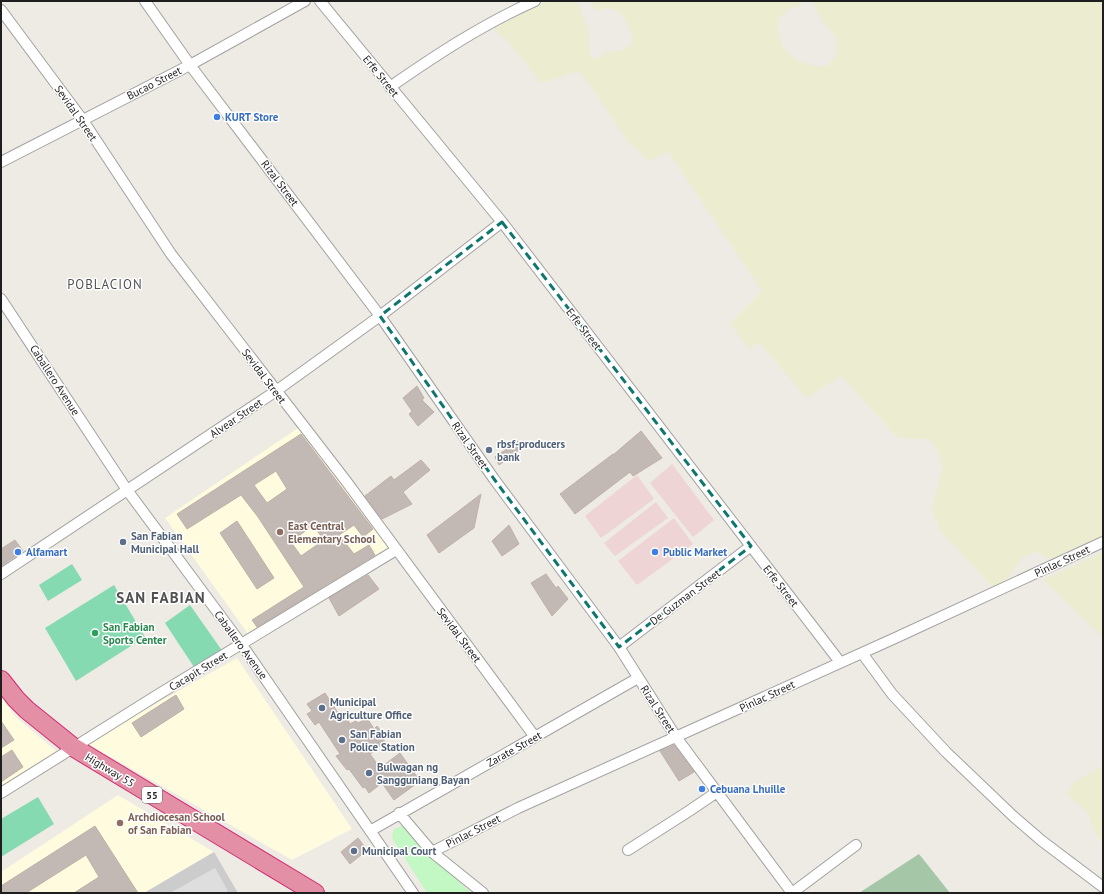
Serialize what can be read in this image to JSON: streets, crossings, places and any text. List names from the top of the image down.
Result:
{
  "streets": {
    "highway": ["Highway 55", "55"],
    "street": [
      "Erfe Street",
      "Bucao Street",
      "Sevidal Street",
      "Rizal Street",
      "Caballero Avenue",
      "Alvear Street",
      "Pinlac Street",
      "De Guzman Street",
      "Cacapit Street",
      "Zarate Street"
    ]
  },
  "crossings": [
    ["Erfe Street", "Alvear Street"],
    ["Erfe Street", "Pinlac Street"],
    ["Erfe Street", "De Guzman Street"],
    ["Bucao Street", "Sevidal Street"],
    ["Bucao Street", "Rizal Street"],
    ["Sevidal Street", "Alvear Street"],
    ["Sevidal Street", "Cacapit Street"],
    ["Sevidal Street", "Zarate Street"],
    ["Rizal Street", "Alvear Street"],
    ["Rizal Street", "Pinlac Street"],
    ["Rizal Street", "De Guzman Street"],
    ["Rizal Street", "Zarate Street"],
    ["Caballero Avenue", "Alvear Street"],
    ["Caballero Avenue", "Cacapit Street"],
    ["Caballero Avenue", "Zarate Street"],
    ["Cacapit Street", "Highway 55"]
  ],
  "districts": ["POBLACION", "SAN FABIAN"],
  "places": [
    "KURT Store",
    "rbsf-producers bank",
    "East Central Elementary School",
    "San Fabian Municipal Hall",
    "Alfamart",
    "Public Market",
    "San Fabian Sports Center",
    "Municipal Agriculture Office",
    "San Fabian Police Station",
    "Bulwagan ng Sangguniang Bayan",
    "Cebuana Lhuille",
    "Archdiocesan School of San Fabian",
    "Municipal Court"
  ]
}
